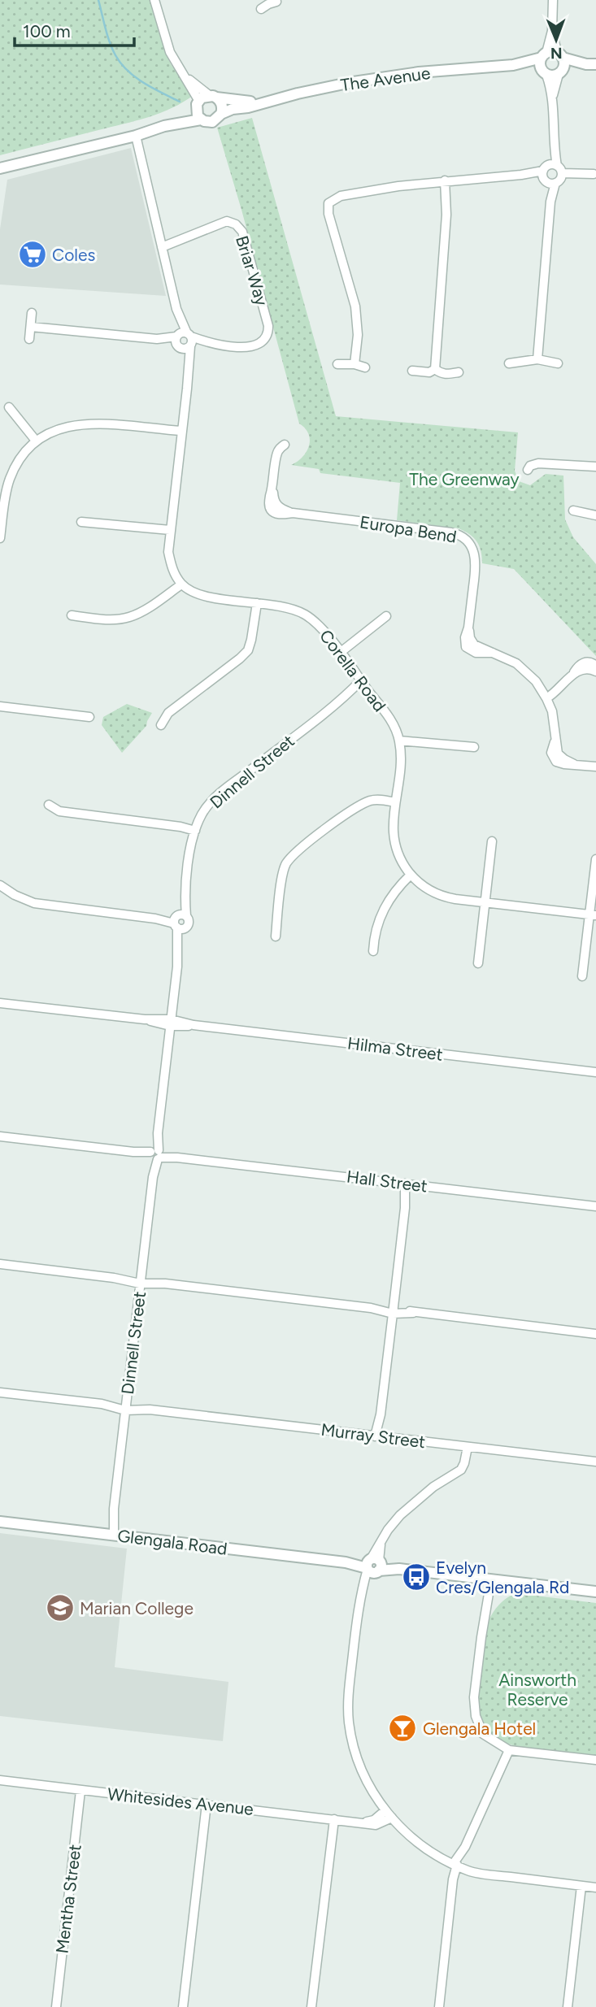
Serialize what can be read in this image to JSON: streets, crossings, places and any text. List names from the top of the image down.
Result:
{
  "streets": {
    "street": [
      "The Avenue",
      "Briar Way",
      "Europa Bend",
      "Corella Road",
      "Dinnell Street",
      "Hilma Street",
      "Hall Street",
      "Murray Street",
      "Glengala Road",
      "Whitesides Avenue",
      "Mentha Street"
    ]
  },
  "crossings": [
    ["Corella Road", "Dinnell Street"],
    ["Dinnell Street", "Hilma Street"],
    ["Dinnell Street", "Hall Street"],
    ["Dinnell Street", "Murray Street"],
    ["Dinnell Street", "Glengala Road"],
    ["Whitesides Avenue", "Mentha Street"]
  ],
  "parks": ["The Greenway", "Ainsworth Reserve"],
  "places": {
    "supermarket": ["Coles"],
    "bus stop": ["Evelyn Cres/Glengala Rd"],
    "school or university": ["Marian College"],
    "bar": ["Glengala Hotel"]
  },
  "scale_bar": "100 m",
  "north": "bottom"
}
